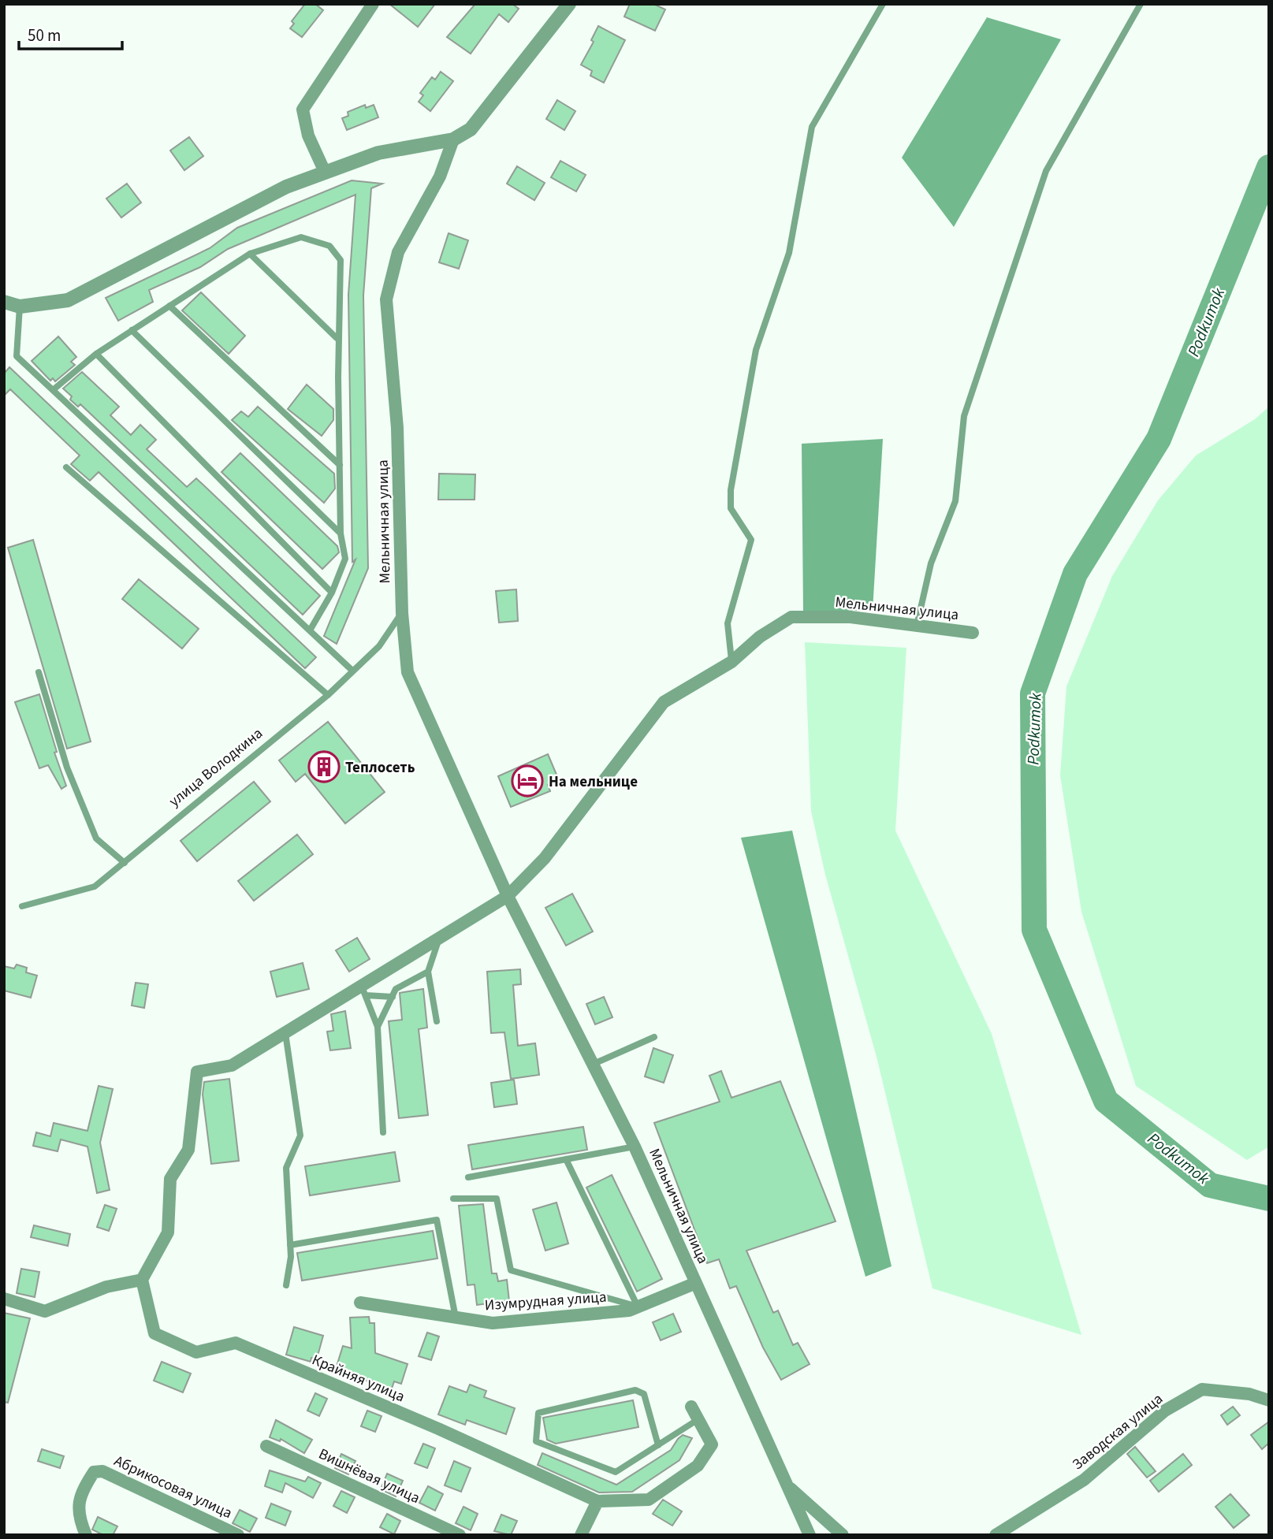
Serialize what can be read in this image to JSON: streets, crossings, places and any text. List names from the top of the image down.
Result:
{
  "streets": {
    "street": [
      "Мельничная улица",
      "Изумрудная улица",
      "Крайняя улица",
      "Заводская улица",
      "Вишнёвая улица",
      "Абрикосовая улица"
    ],
    "lane": ["улица Володкина"]
  },
  "crossings": [
    ["Мельничная улица", "улица Володкина"],
    ["Мельничная улица", "Изумрудная улица"],
    ["Мельничная улица", "Крайняя улица"]
  ],
  "water": ["Podkumok"],
  "places": {
    "building": ["Теплосеть"],
    "hotel": ["На мельнице"]
  },
  "scale_bar": "50 m"
}
